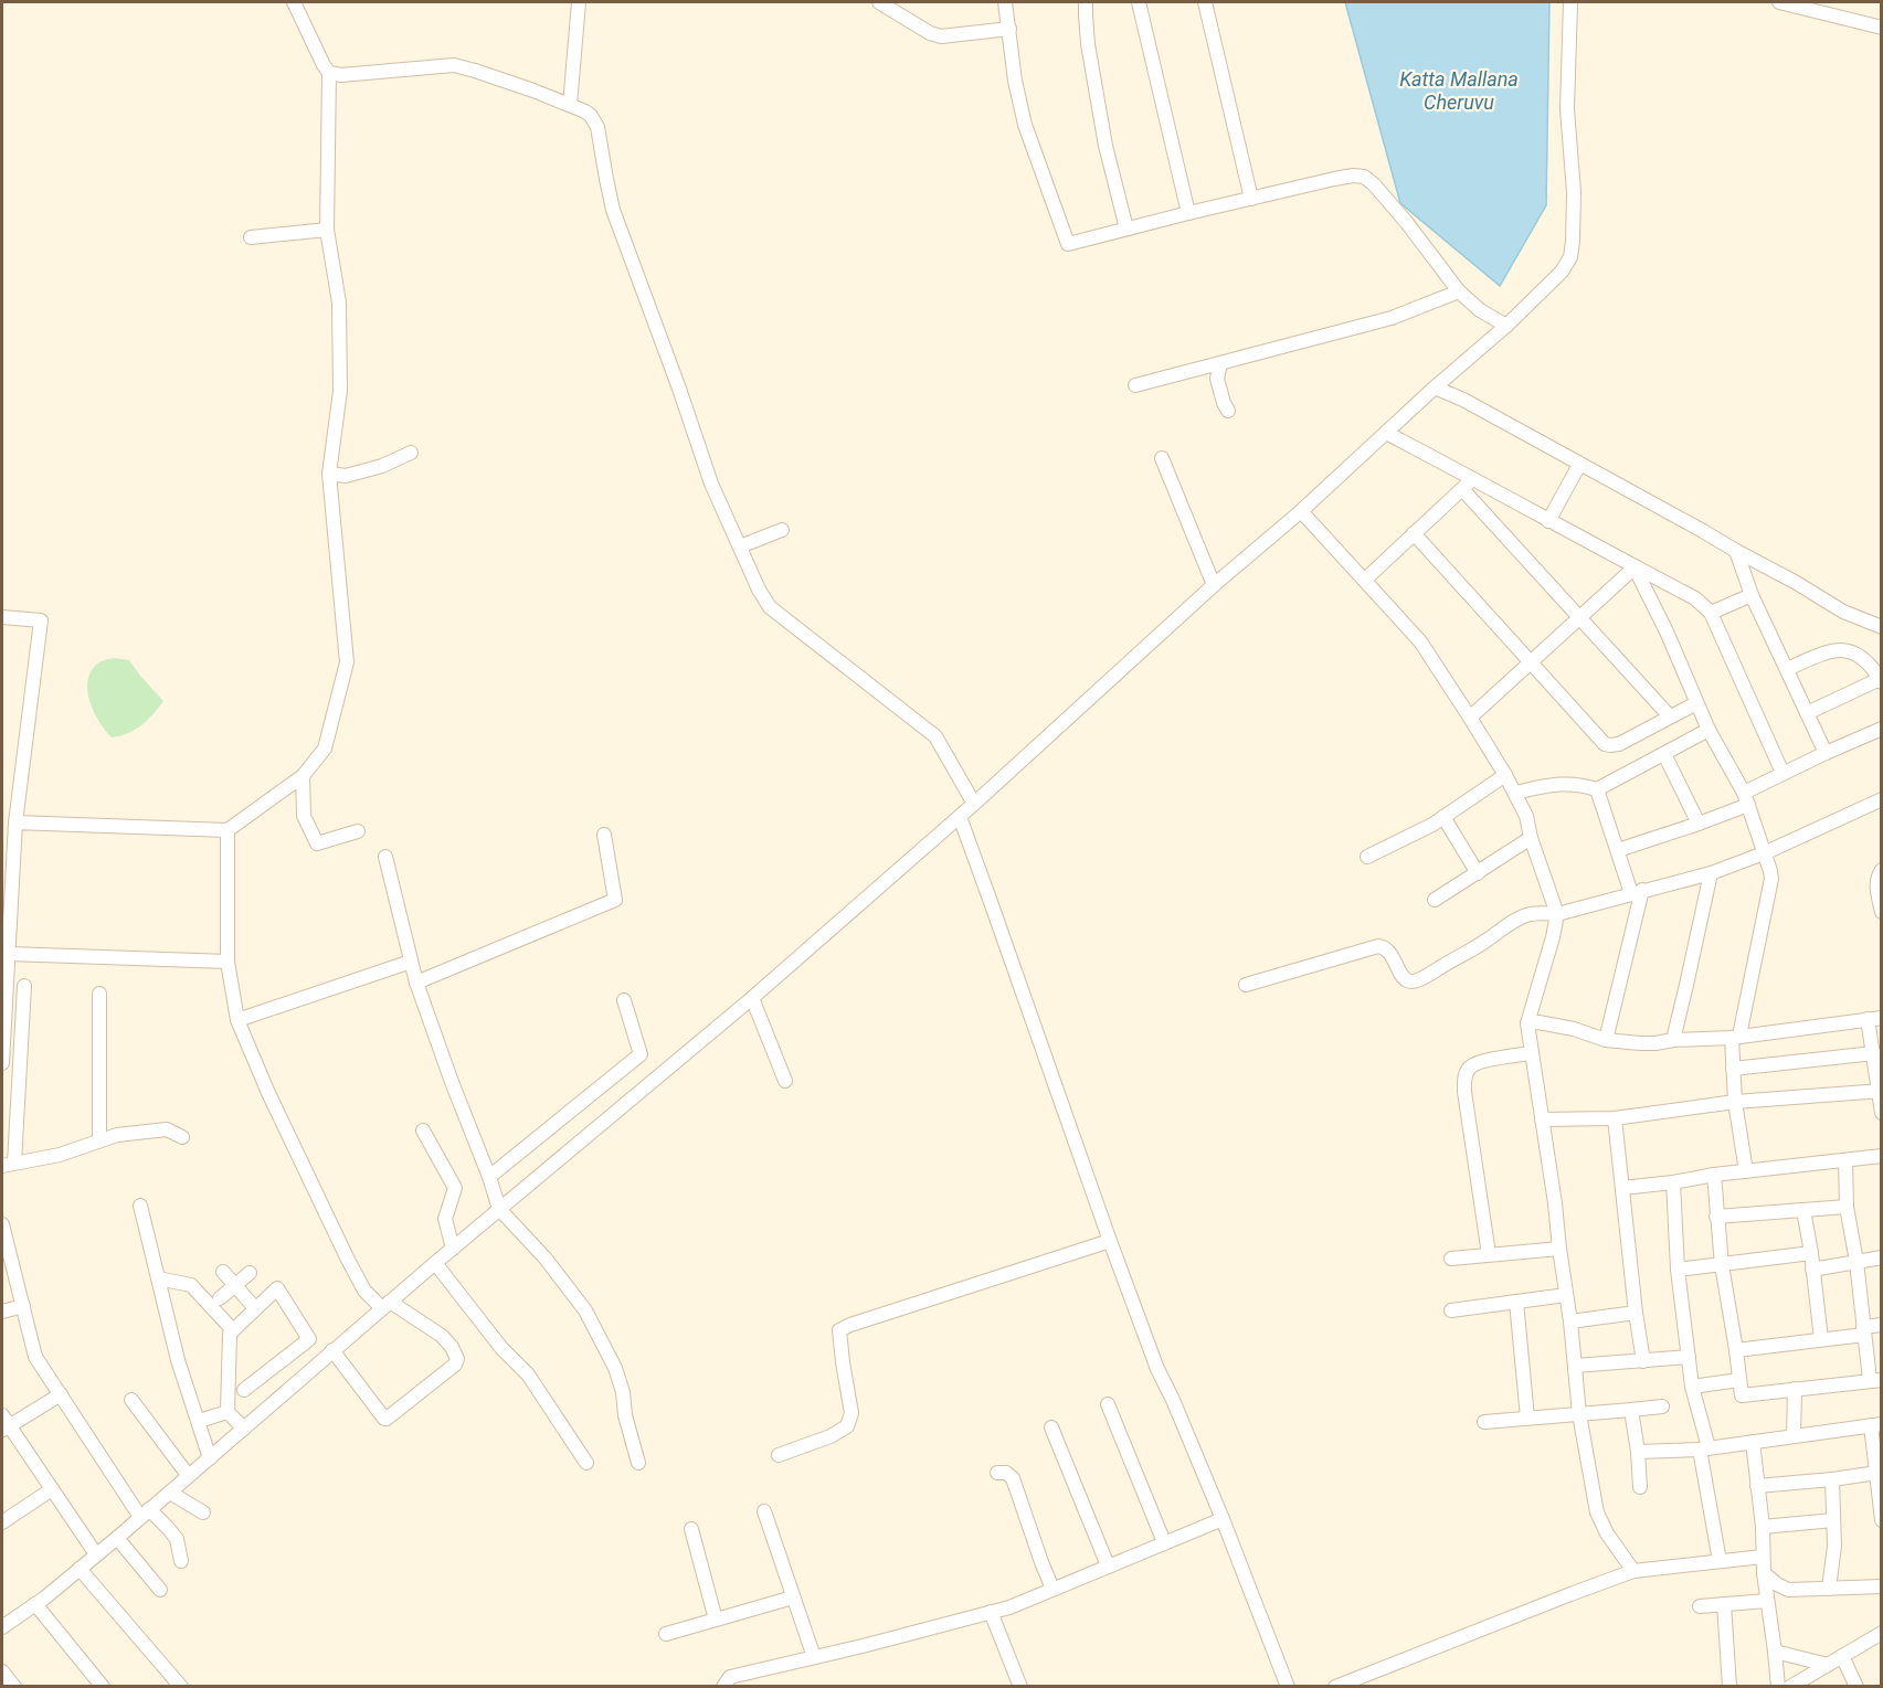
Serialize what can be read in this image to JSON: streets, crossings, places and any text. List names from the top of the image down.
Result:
{
  "water": ["Katta Mallana Cheruvu"]
}
